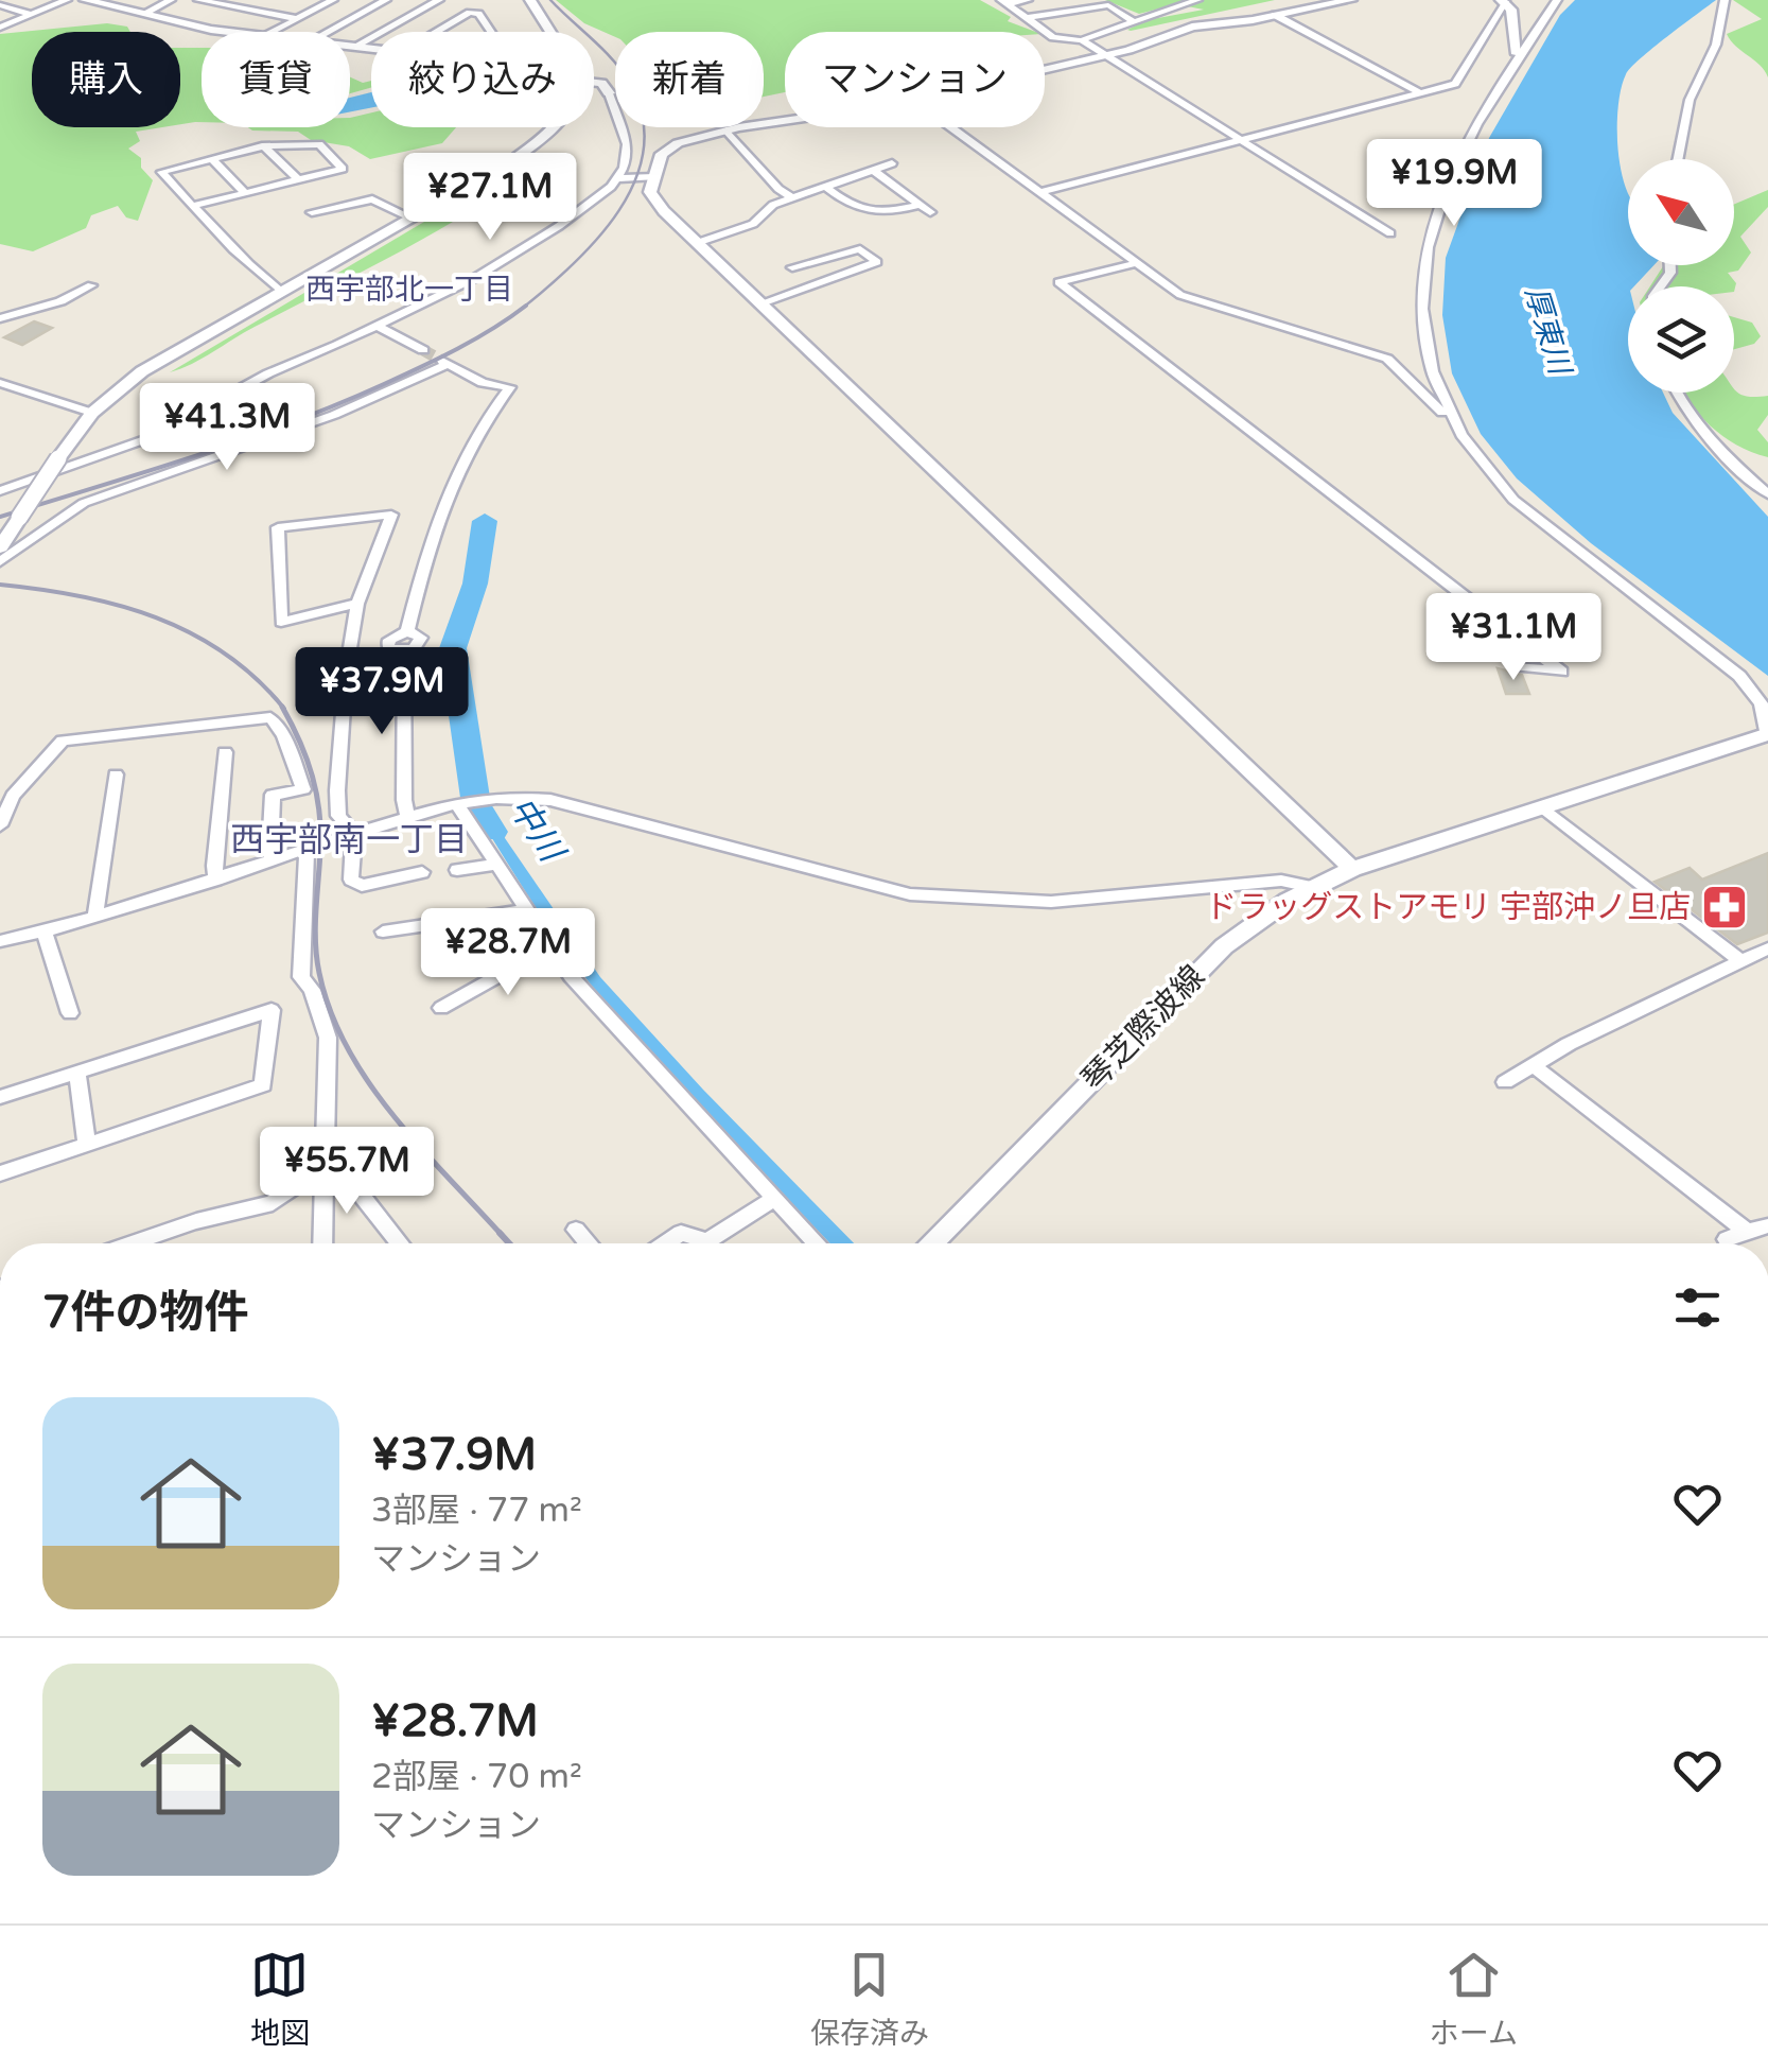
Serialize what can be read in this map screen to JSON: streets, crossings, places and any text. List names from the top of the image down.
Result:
{
  "streets": {
    "street": ["琴芝際波線"]
  },
  "districts": ["西宇部北一丁目", "西宇部南一丁目"],
  "water": ["厚東川", "中川"],
  "places": {
    "pharmacy": ["ドラッグストアモリ 宇部沖ノ旦店"]
  },
  "north": "top left",
  "page": {
    "chip": [
      "購入",
      "賃貸",
      "絞り込み",
      "新着",
      "マンション"
    ],
    "price": [
      "¥19.9M",
      "¥27.1M",
      "¥41.3M",
      "¥31.1M",
      "¥37.9M",
      "¥28.7M",
      "¥55.7M"
    ],
    "heading": "7件の物件",
    "list": [
      {
        "name": "¥37.9M",
        "note": "3部屋 · 77 m² · マンション"
      },
      {
        "name": "¥28.7M",
        "note": "2部屋 · 70 m² · マンション"
      }
    ],
    "tabs": ["地図", "保存済み", "ホーム"]
  }
}
